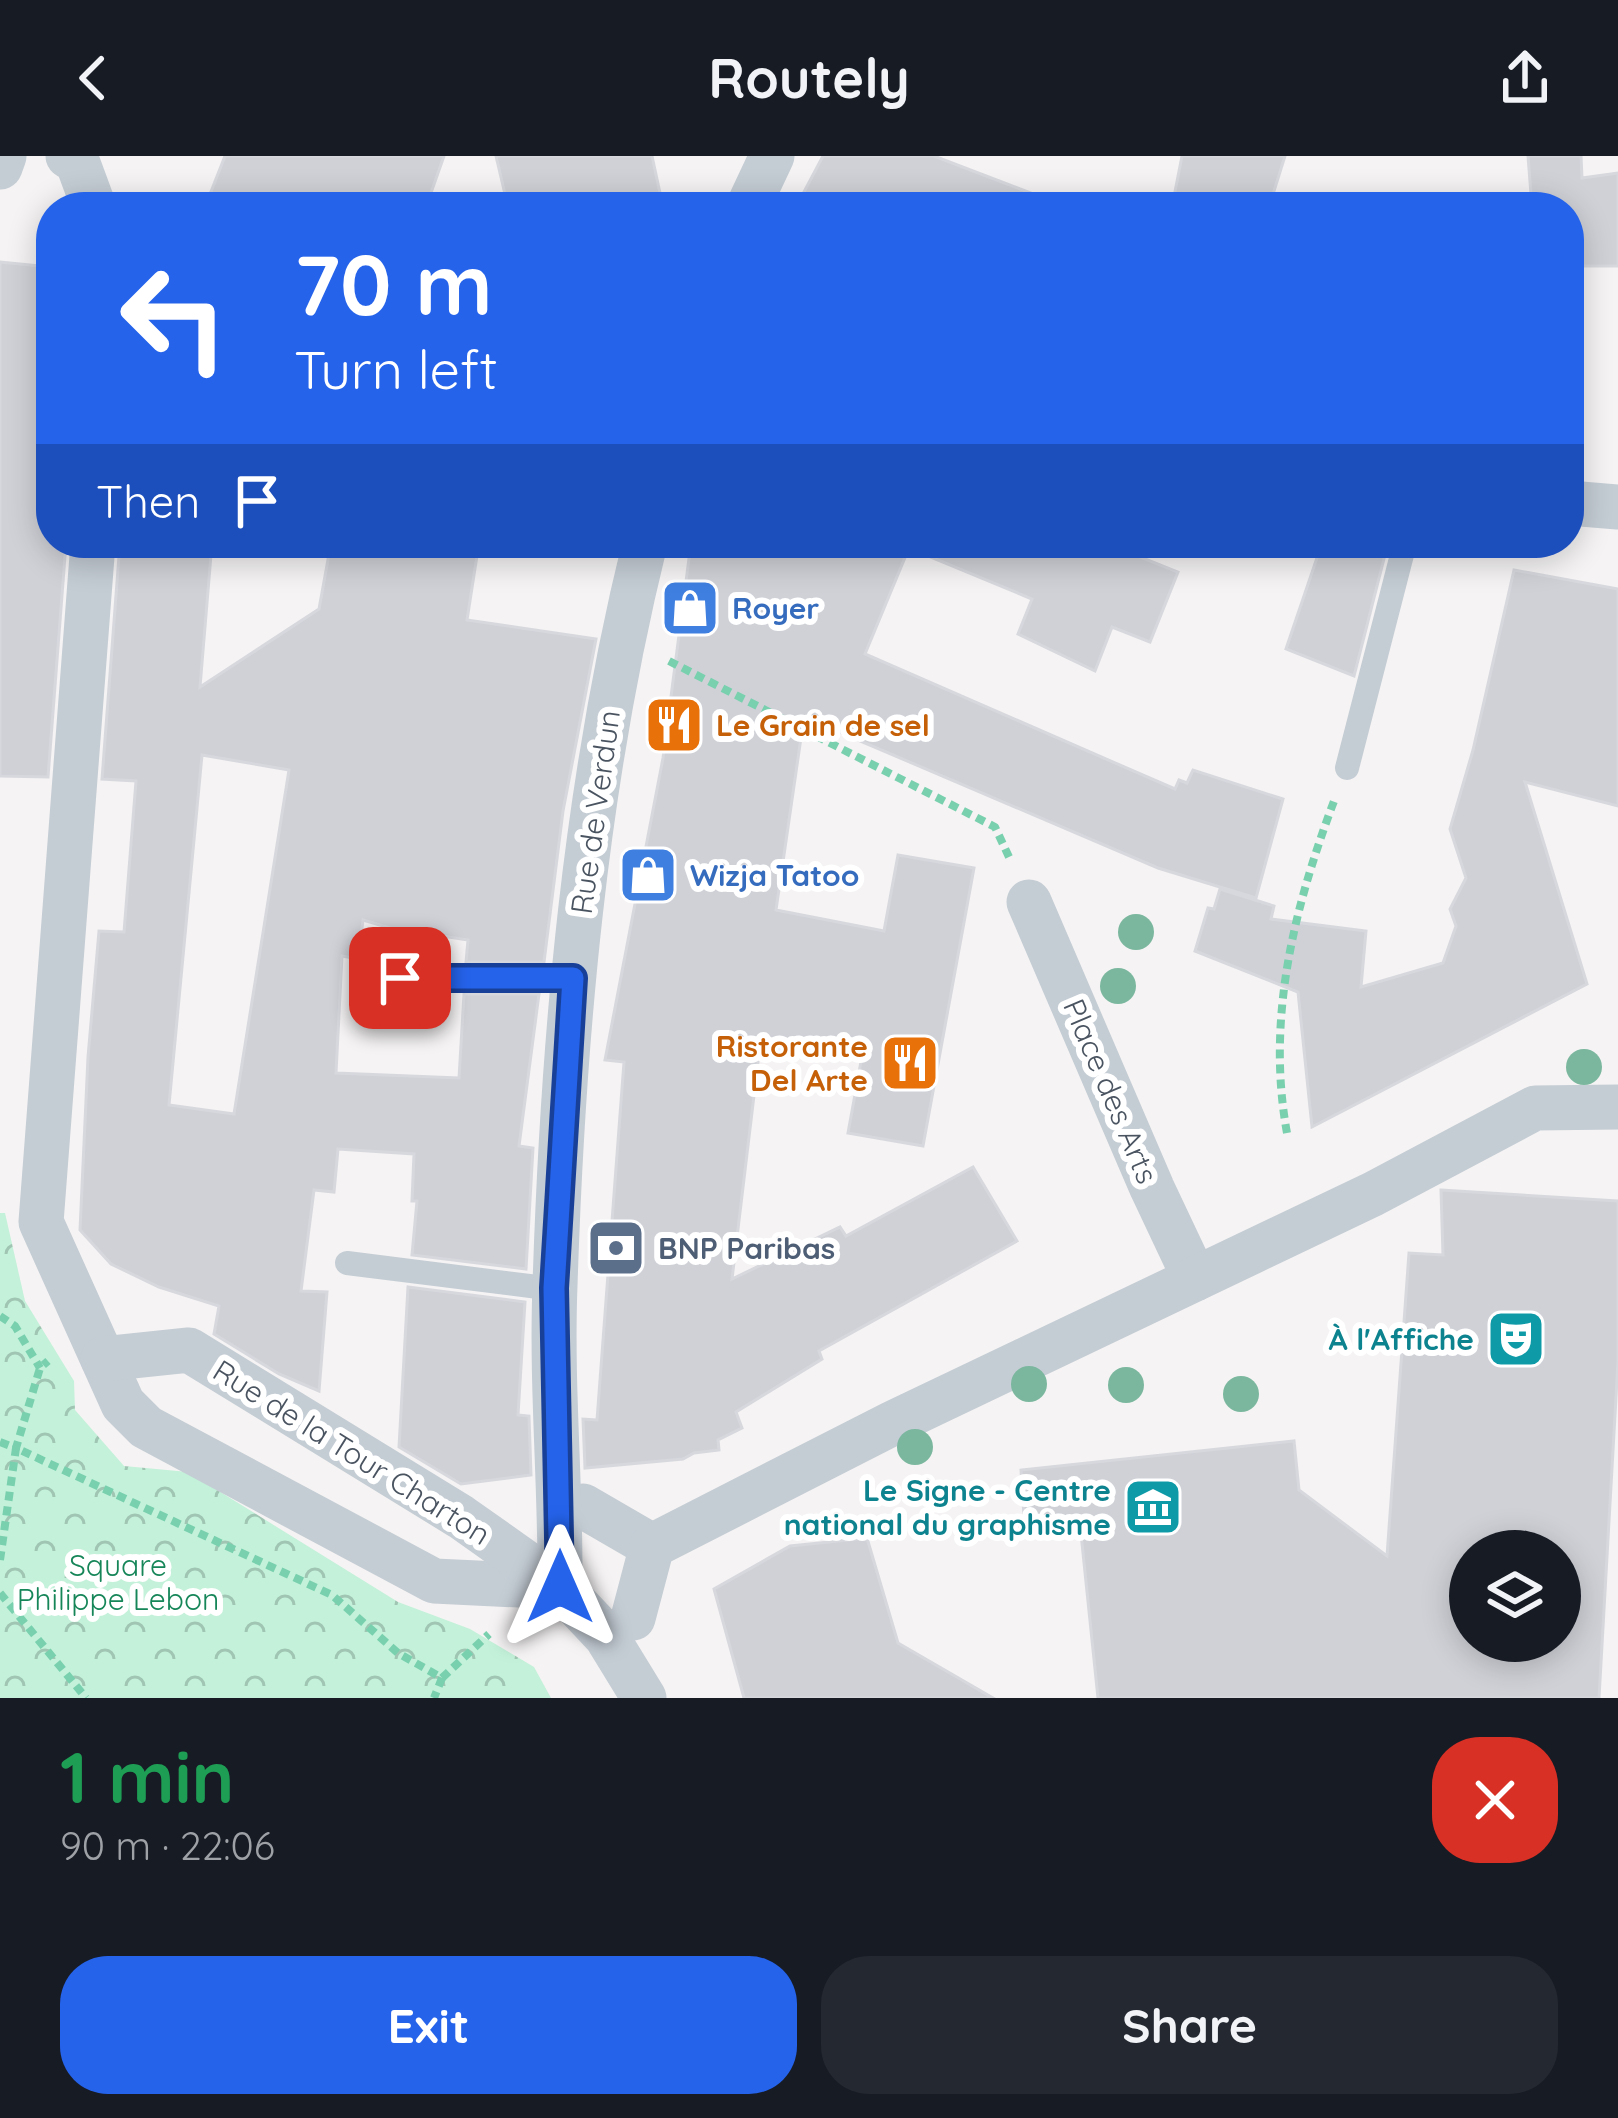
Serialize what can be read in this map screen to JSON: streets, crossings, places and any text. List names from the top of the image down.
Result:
{
  "streets": {
    "street": ["Rue de Verdun", "Place des Arts", "Rue de la Tour Charton"]
  },
  "crossings": [
    ["Rue de Verdun", "Rue de la Tour Charton"]
  ],
  "parks": ["Square Philippe Lebon"],
  "places": {
    "shop": ["Royer", "Wizja Tatoo"],
    "restaurant": ["Le Grain de sel", "Ristorante Del Arte"],
    "bank": ["BNP Paribas"],
    "theatre": ["À l'Affiche"],
    "museum": ["Le Signe - Centre national du graphisme"]
  },
  "page": {
    "header": "Routely",
    "turn": ["70 m", "Turn left"],
    "then": "Then",
    "heading": ["1 min", "90 m · 22:06"],
    "buttons": ["Exit", "Share"]
  }
}
